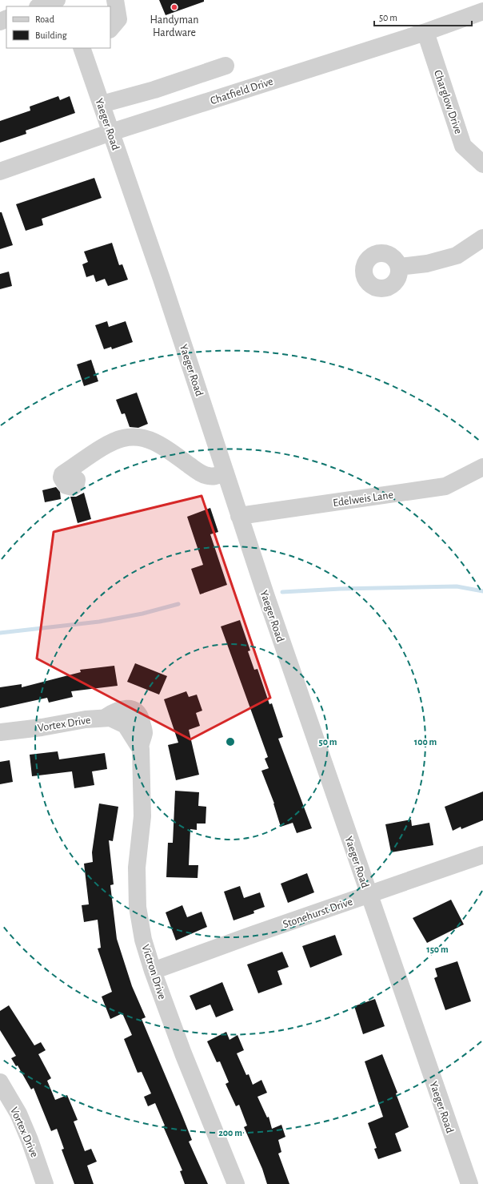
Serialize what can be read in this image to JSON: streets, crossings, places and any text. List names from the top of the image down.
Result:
{
  "streets": {
    "street": [
      "Chatfield Drive",
      "Charglow Drive",
      "Yaeger Road",
      "Edelweis Lane",
      "Vortex Drive",
      "Stonehurst Drive",
      "Victron Drive"
    ]
  },
  "crossings": [
    ["Chatfield Drive", "Charglow Drive"],
    ["Chatfield Drive", "Yaeger Road"],
    ["Yaeger Road", "Edelweis Lane"],
    ["Yaeger Road", "Stonehurst Drive"],
    ["Vortex Drive", "Victron Drive"],
    ["Stonehurst Drive", "Victron Drive"]
  ],
  "places": ["Handyman Hardware"],
  "legend": ["Road", "Building"],
  "scale_bar": "50 m",
  "rings": [
    "50 m",
    "100 m",
    "150 m",
    "200 m"
  ]
}
